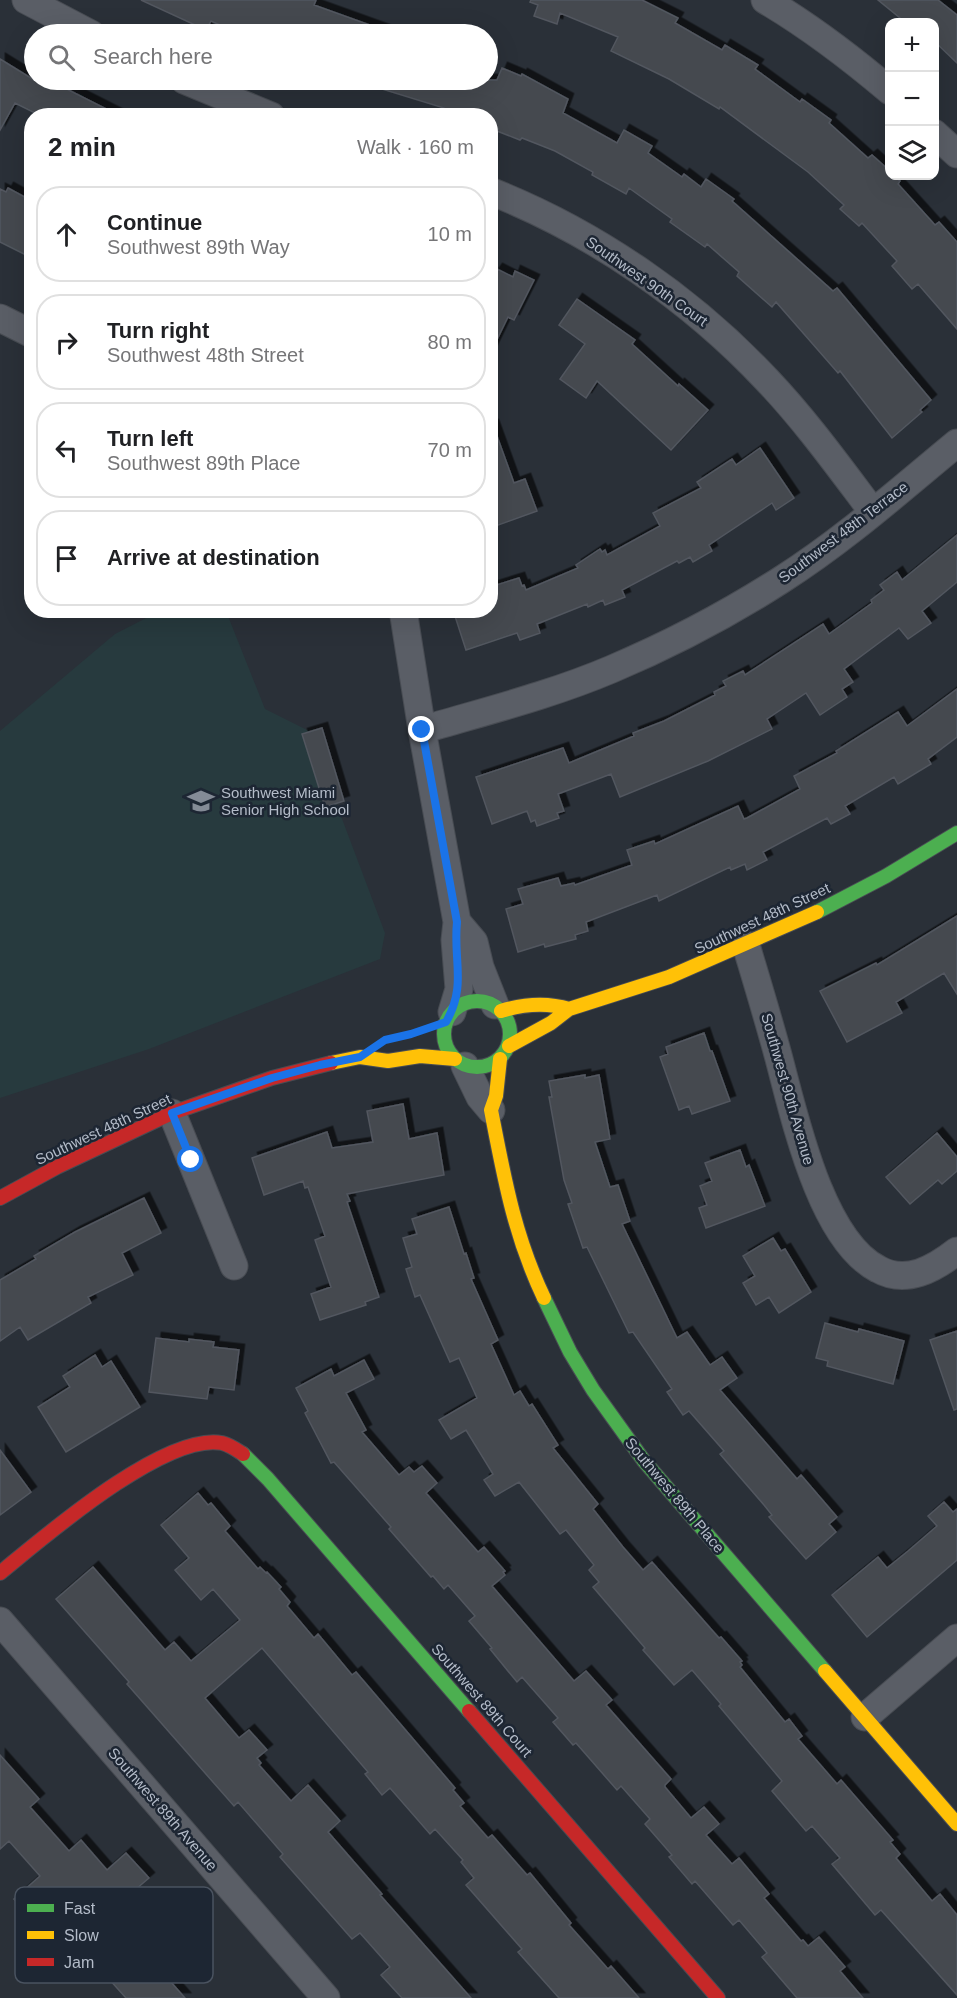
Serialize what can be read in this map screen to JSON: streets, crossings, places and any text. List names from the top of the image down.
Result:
{
  "streets": {
    "street": [
      "Southwest 90th Court",
      "Southwest 48th Terrace",
      "Southwest 48th Street",
      "Southwest 90th Avenue",
      "Southwest 89th Place",
      "Southwest 89th Court",
      "Southwest 89th Avenue"
    ]
  },
  "crossings": [
    ["Southwest 90th Court", "Southwest 48th Terrace"],
    ["Southwest 48th Street", "Southwest 90th Avenue"],
    ["Southwest 48th Street", "Southwest 89th Place"]
  ],
  "places": {
    "school or university": ["Southwest Miami Senior High School"]
  },
  "legend": ["Fast", "Slow", "Jam"],
  "page": {
    "map_buttons": ["+", "−"],
    "search": "Search here",
    "heading": ["2 min", "Walk · 160 m"],
    "list": [
      ["Continue", "Southwest 89th Way", "10 m"],
      ["Turn right", "Southwest 48th Street", "80 m"],
      ["Turn left", "Southwest 89th Place", "70 m"],
      "Arrive at destination"
    ]
  }
}
